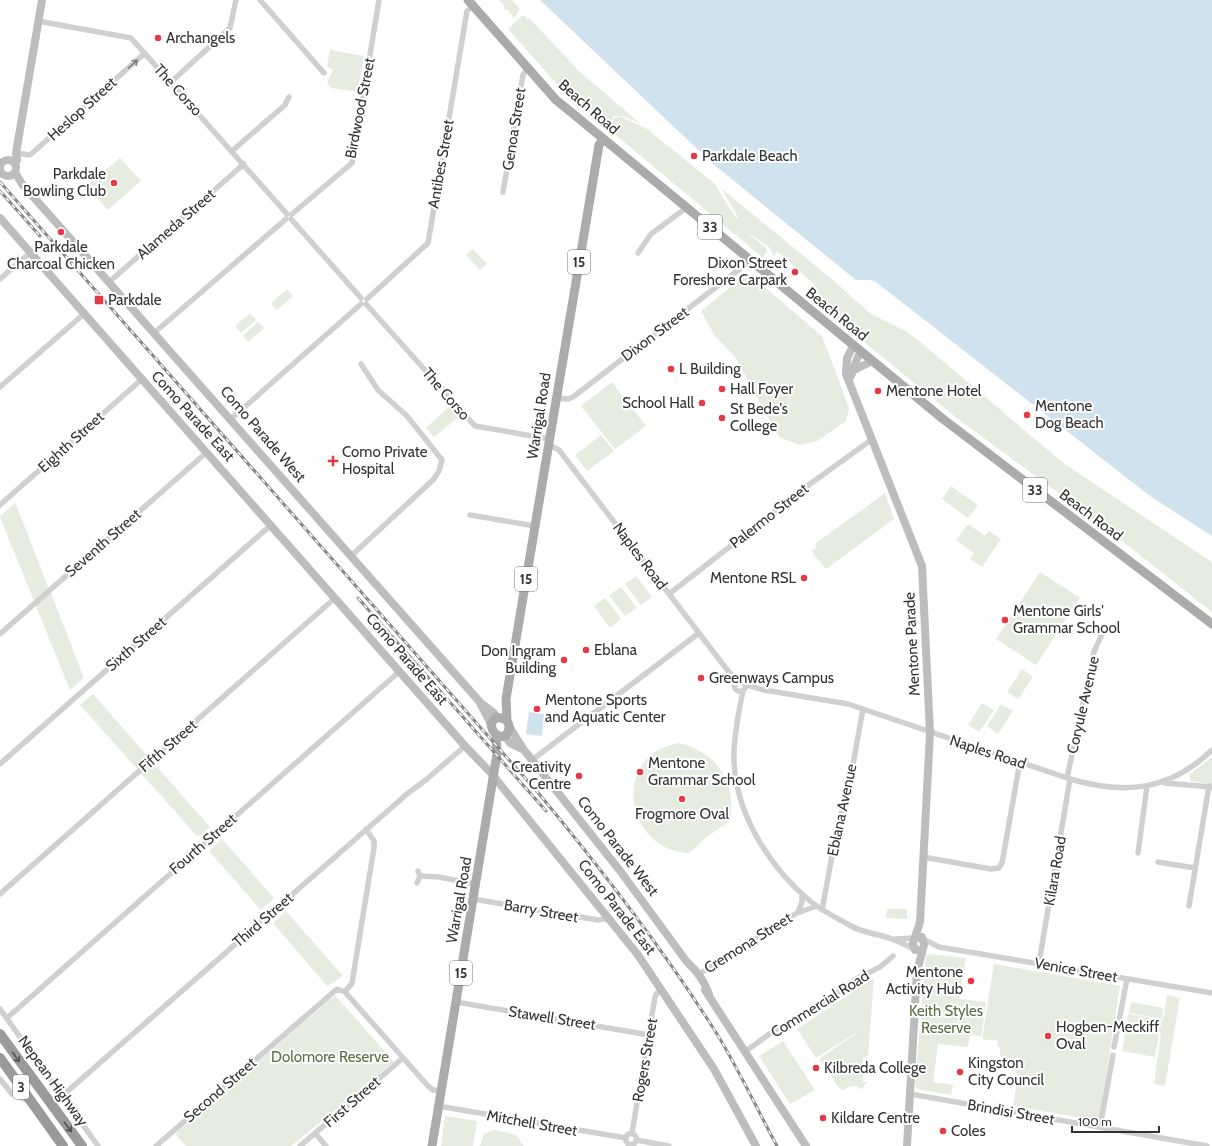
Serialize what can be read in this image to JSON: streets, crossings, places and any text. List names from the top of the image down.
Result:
{
  "streets": {
    "highway": ["Nepean Highway", "3"],
    "main road": [
      "Beach Road",
      "33",
      "15",
      "Warrigal Road"
    ],
    "street": [
      "The Corso",
      "Birdwood Street",
      "Heslop Street",
      "Genoa Street",
      "Antibes Street",
      "Alameda Street",
      "Dixon Street",
      "Como Parade East",
      "Como Parade West",
      "Eighth Street",
      "Palermo Street",
      "Seventh Street",
      "Naples Road",
      "Sixth Street",
      "Mentone Parade",
      "Coryule Avenue",
      "Fifth Street",
      "Eblana Avenue",
      "Fourth Street",
      "Kilara Road",
      "Barry Street",
      "Third Street",
      "Cremona Street",
      "Venice Street",
      "Commercial Road",
      "Stawell Street",
      "Rogers Street",
      "Second Street",
      "First Street",
      "Brindisi Street",
      "Mitchell Street"
    ]
  },
  "crossings": [
    ["The Corso", "Birdwood Street"],
    ["The Corso", "Heslop Street"],
    ["The Corso", "Antibes Street"],
    ["The Corso", "Alameda Street"],
    ["The Corso", "Warrigal Road"],
    ["The Corso", "Naples Road"],
    ["Beach Road", "Genoa Street"],
    ["Beach Road", "Antibes Street"],
    ["Beach Road", "Dixon Street"],
    ["Beach Road", "Warrigal Road"],
    ["Beach Road", "Mentone Parade"],
    ["Birdwood Street", "Como Parade West"],
    ["Antibes Street", "Como Parade West"],
    ["Alameda Street", "Como Parade West"],
    ["15", "Warrigal Road"],
    ["15", "Como Parade West"],
    ["Dixon Street", "Warrigal Road"],
    ["Como Parade East", "Warrigal Road"],
    ["Como Parade East", "Eighth Street"],
    ["Como Parade East", "Seventh Street"],
    ["Como Parade East", "Sixth Street"],
    ["Como Parade East", "Fifth Street"],
    ["Como Parade East", "Fourth Street"],
    ["Como Parade East", "Barry Street"],
    ["Como Parade East", "Third Street"],
    ["Como Parade East", "Rogers Street"],
    ["Warrigal Road", "Como Parade West"],
    ["Warrigal Road", "Naples Road"],
    ["Warrigal Road", "Barry Street"],
    ["Warrigal Road", "Stawell Street"],
    ["Warrigal Road", "Mitchell Street"],
    ["Como Parade West", "Cremona Street"],
    ["Como Parade West", "Commercial Road"],
    ["Palermo Street", "Naples Road"],
    ["Palermo Street", "Mentone Parade"],
    ["Naples Road", "Mentone Parade"],
    ["Naples Road", "Coryule Avenue"],
    ["Naples Road", "Eblana Avenue"],
    ["Naples Road", "Kilara Road"],
    ["Naples Road", "Venice Street"],
    ["Mentone Parade", "Venice Street"],
    ["Coryule Avenue", "Kilara Road"],
    ["Eblana Avenue", "Cremona Street"],
    ["Eblana Avenue", "Venice Street"],
    ["Kilara Road", "Venice Street"],
    ["Cremona Street", "Venice Street"],
    ["Stawell Street", "Rogers Street"],
    ["Rogers Street", "Mitchell Street"]
  ],
  "one_way": ["Heslop Street"],
  "parks": ["Keith Styles Reserve", "Dolomore Reserve"],
  "places": {
    "other": [
      "Archangels",
      "Parkdale Beach",
      "Parkdale Bowling Club",
      "Parkdale Charcoal Chicken",
      "Dixon Street Foreshore Carpark",
      "L Building",
      "Hall Foyer",
      "Mentone Hotel",
      "School Hall",
      "Mentone Dog Beach",
      "St Bede's College",
      "Mentone RSL",
      "Mentone Girls' Grammar School",
      "Eblana",
      "Don Ingram Building",
      "Greenways Campus",
      "Mentone Sports and Aquatic Center",
      "Mentone Grammar School",
      "Creativity Centre",
      "Frogmore Oval",
      "Mentone Activity Hub",
      "Hogben-Meckiff Oval",
      "Kilbreda College",
      "Kingston City Council",
      "Kildare Centre",
      "Coles"
    ],
    "transit": ["Parkdale"],
    "health": ["Como Private Hospital"]
  },
  "scale_bar": "100 m"
}
